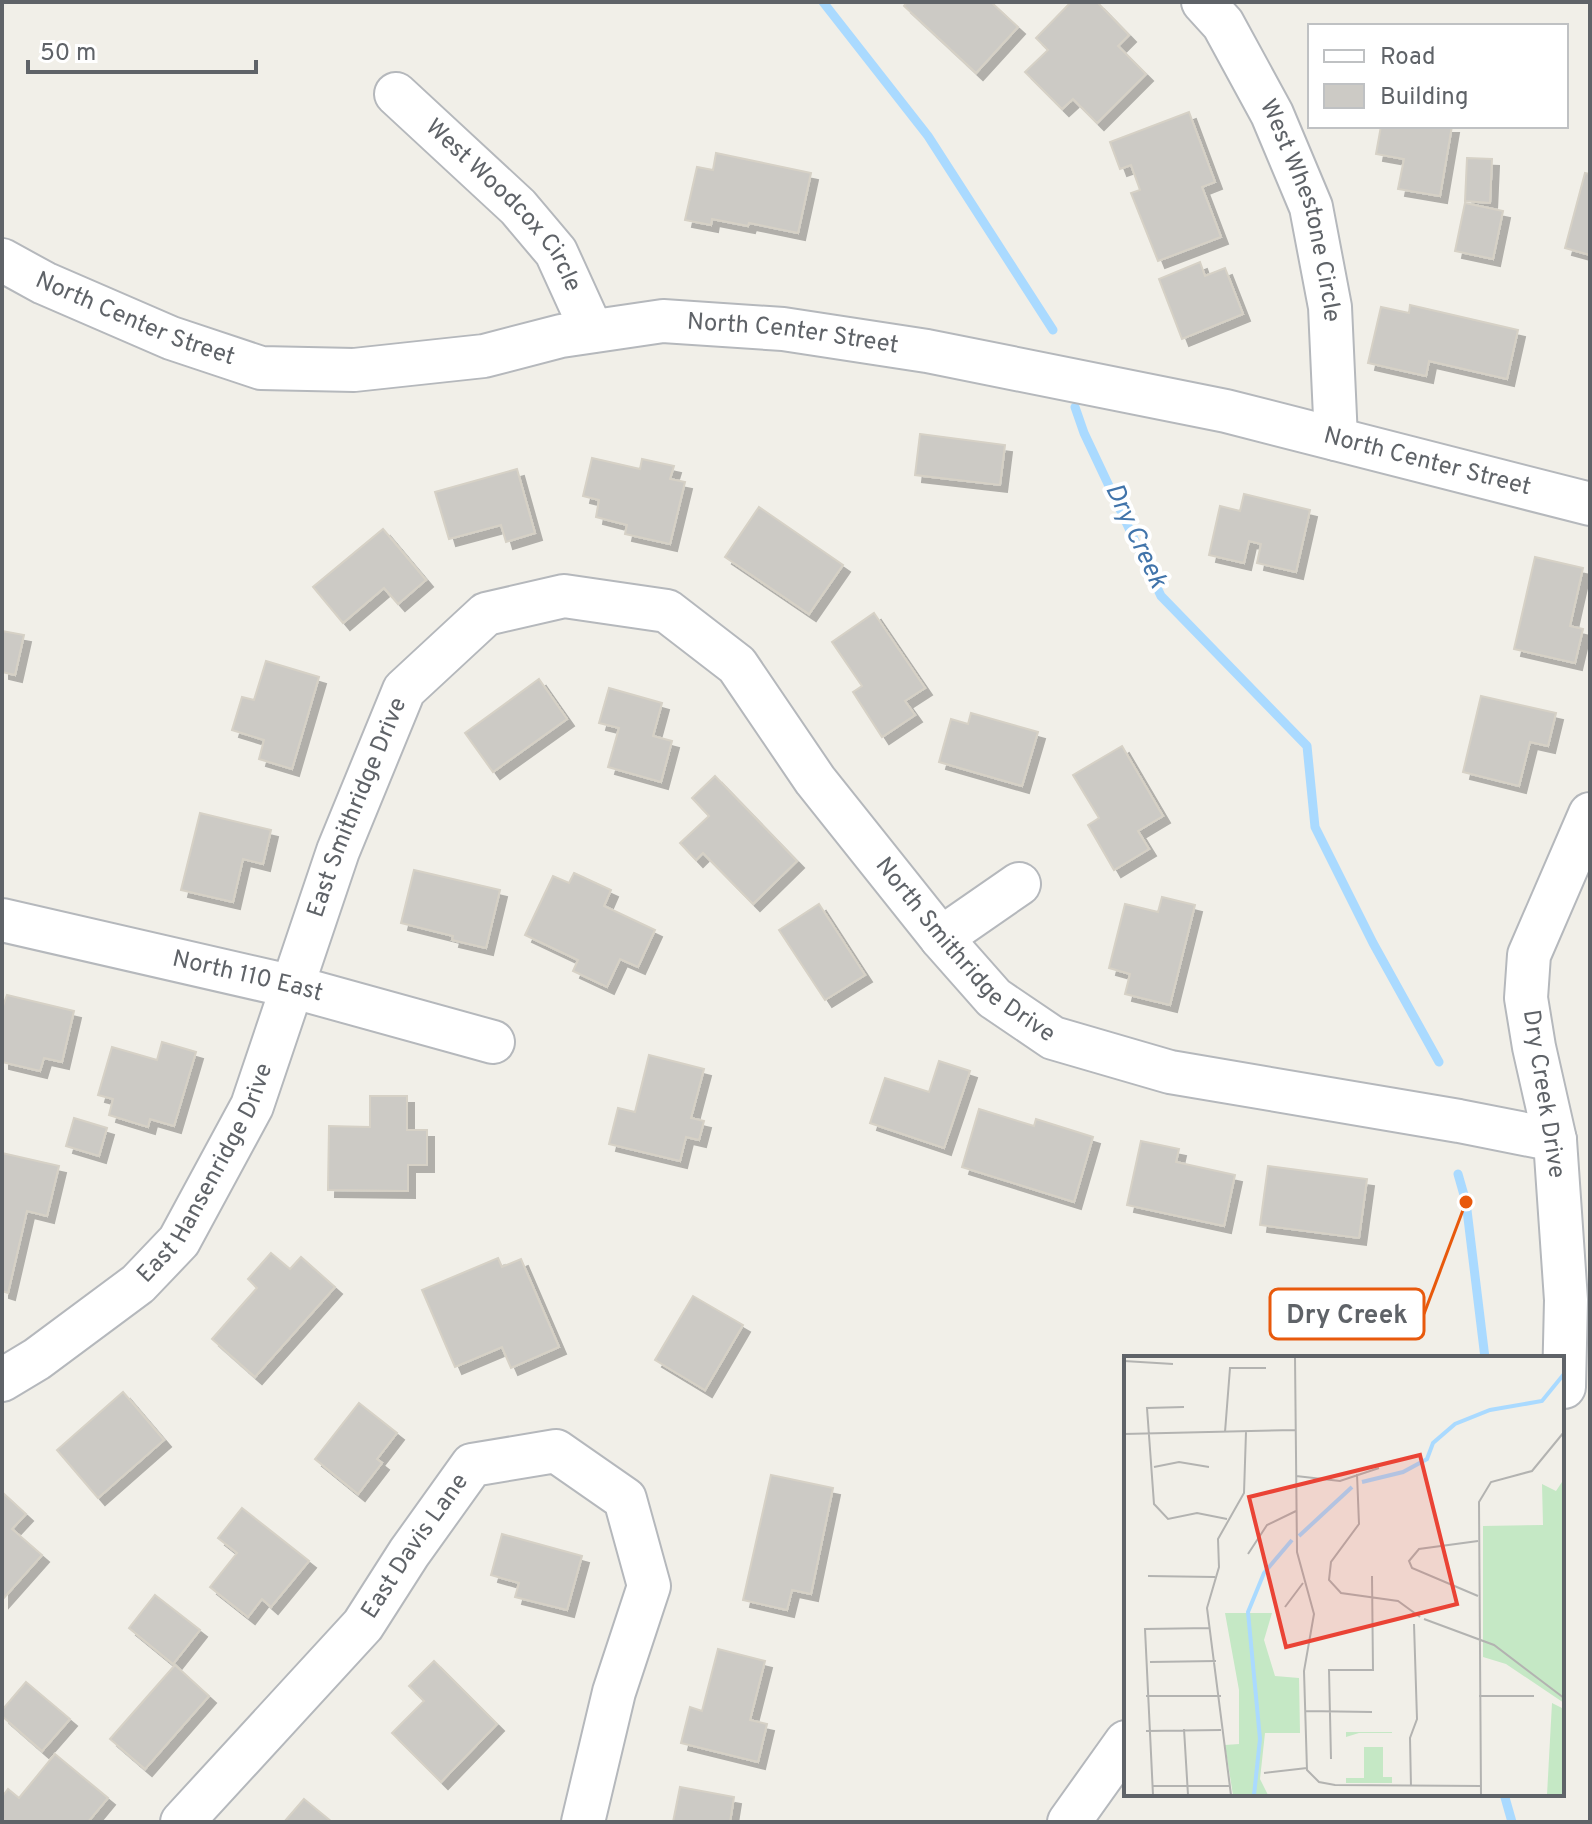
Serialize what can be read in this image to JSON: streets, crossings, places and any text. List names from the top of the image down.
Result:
{
  "streets": {
    "street": [
      "West Woodcox Circle",
      "West Whestone Circle",
      "North Center Street",
      "East Smithridge Drive",
      "North Smithridge Drive",
      "North 110 East",
      "Dry Creek Drive",
      "East Hansenridge Drive",
      "East Davis Lane"
    ]
  },
  "crossings": [
    ["West Woodcox Circle", "North Center Street"],
    ["West Whestone Circle", "North Center Street"],
    ["East Smithridge Drive", "North Smithridge Drive"],
    ["East Smithridge Drive", "North 110 East"],
    ["East Smithridge Drive", "East Hansenridge Drive"],
    ["North Smithridge Drive", "Dry Creek Drive"],
    ["North 110 East", "East Hansenridge Drive"]
  ],
  "water": ["Dry Creek"],
  "places": ["Dry Creek"],
  "legend": ["Road", "Building"],
  "scale_bar": "50 m"
}
